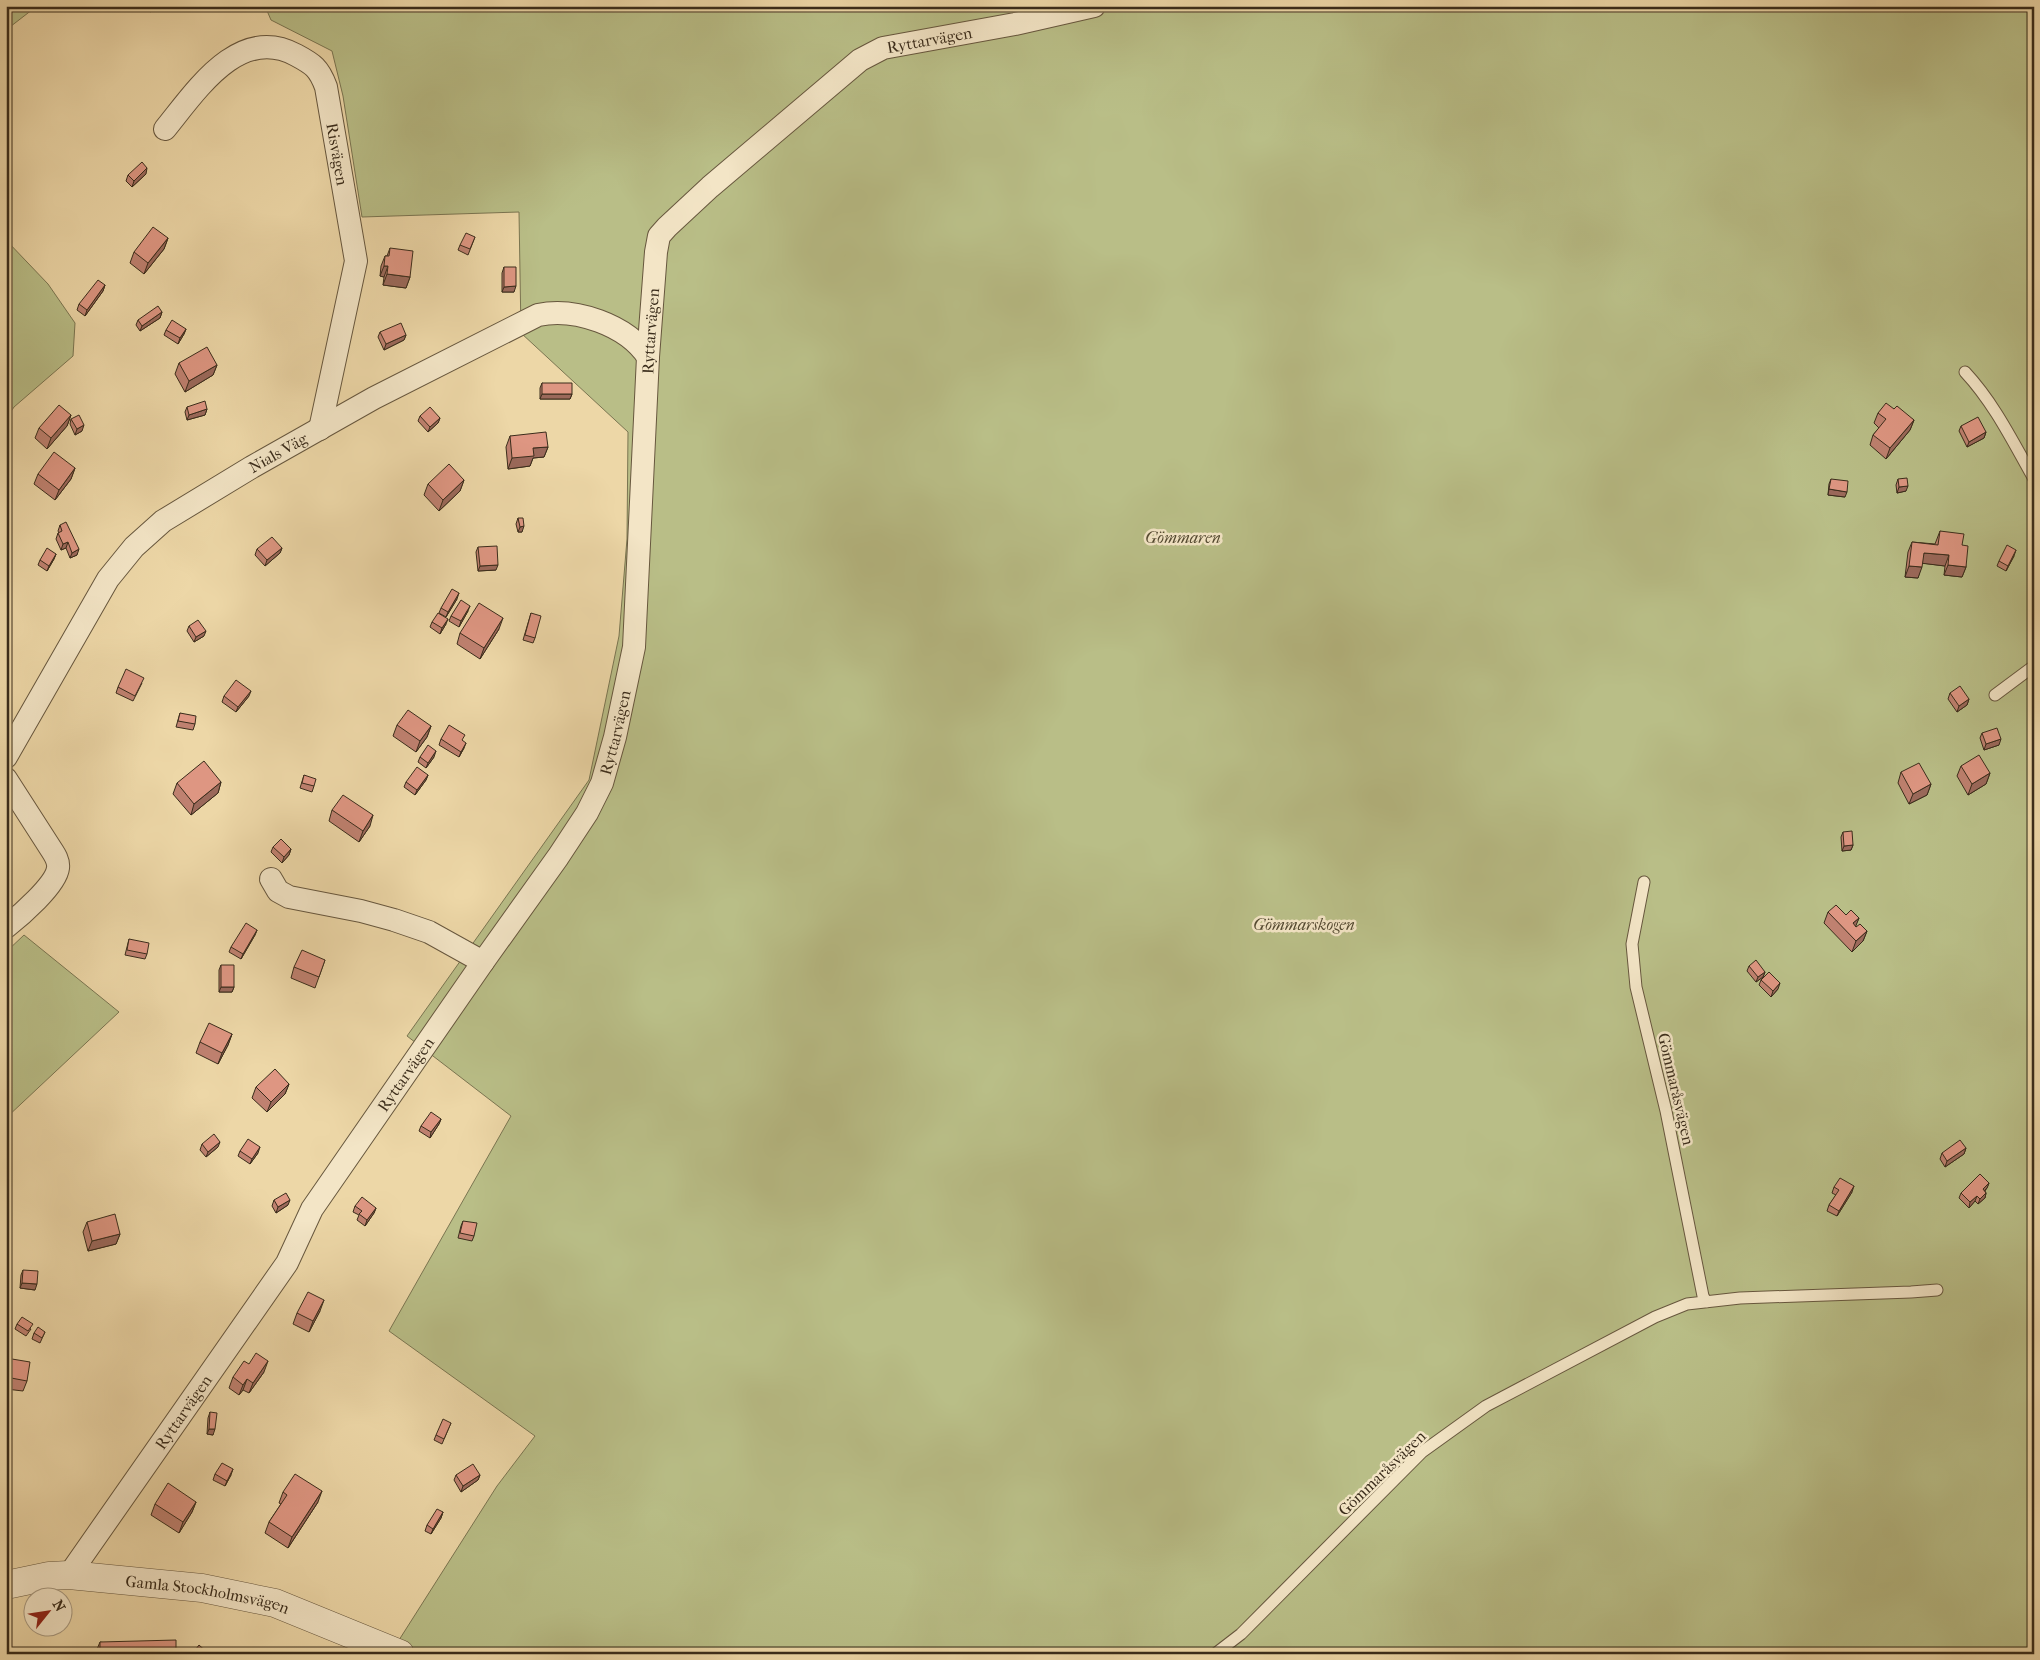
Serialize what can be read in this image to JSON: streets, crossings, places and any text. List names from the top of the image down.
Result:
{
  "streets": {
    "street": [
      "Ryttarvägen",
      "Risvägen",
      "Nials Väg",
      "Gamla Stockholmsvägen"
    ],
    "lane": ["Gömmaråsvägen"]
  },
  "crossings": [
    ["Ryttarvägen", "Nials Väg"],
    ["Ryttarvägen", "Gamla Stockholmsvägen"],
    ["Risvägen", "Nials Väg"]
  ],
  "parks": ["Gömmaren", "Gömmarskogen"],
  "north": "top right"
}
